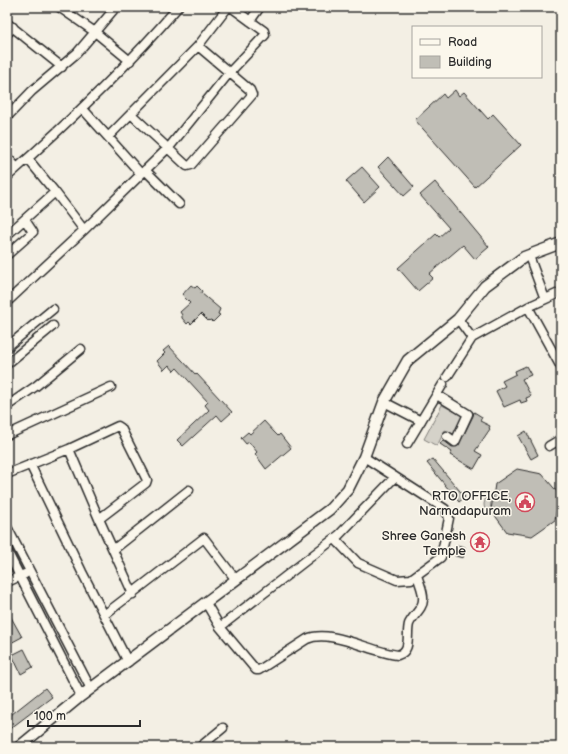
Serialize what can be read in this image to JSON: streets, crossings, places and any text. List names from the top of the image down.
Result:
{
  "places": {
    "public building": ["RTO OFFICE, Narmadapuram"],
    "temple": ["Shree Ganesh Temple"]
  },
  "legend": ["Road", "Building"],
  "scale_bar": "100 m"
}
